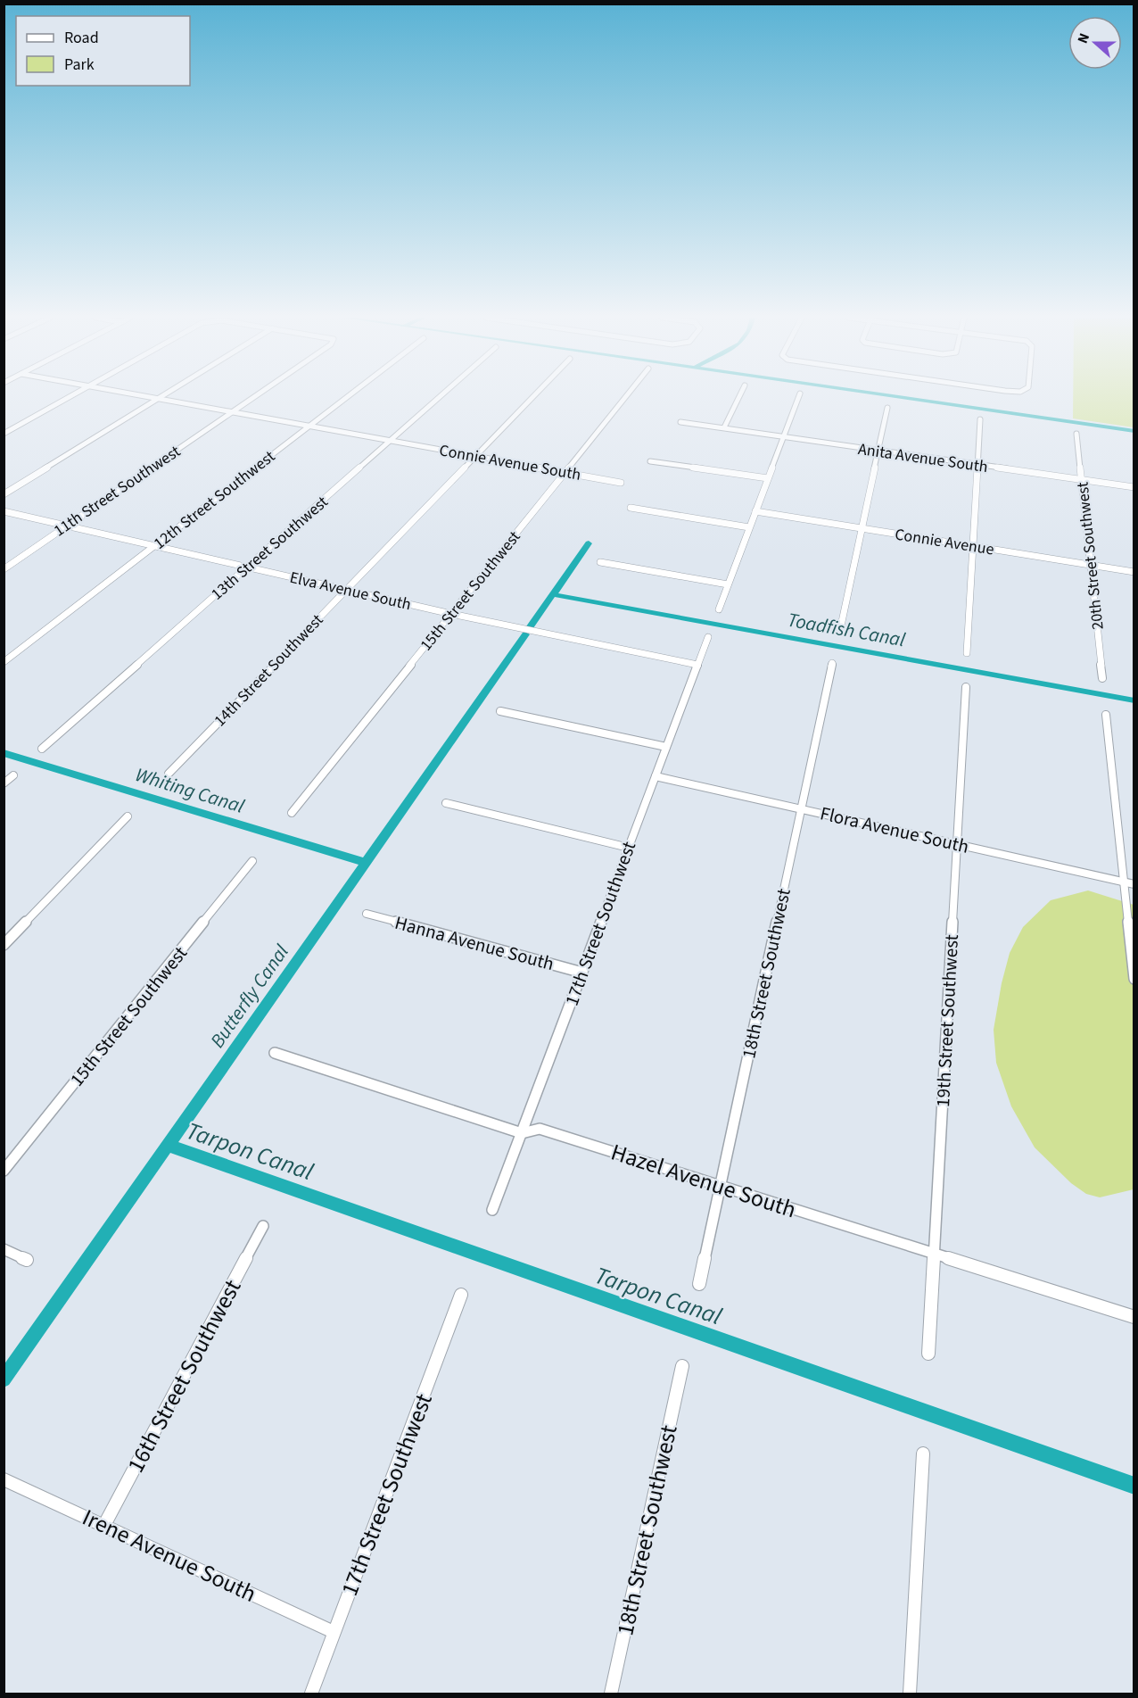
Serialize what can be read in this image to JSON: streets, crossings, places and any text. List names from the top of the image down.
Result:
{
  "streets": {
    "street": [
      "Anita Avenue South",
      "Connie Avenue South",
      "11th Street Southwest",
      "12th Street Southwest",
      "Connie Avenue",
      "13th Street Southwest",
      "20th Street Southwest",
      "Elva Avenue South",
      "15th Street Southwest",
      "14th Street Southwest",
      "Flora Avenue South",
      "17th Street Southwest",
      "Hanna Avenue South",
      "18th Street Southwest",
      "19th Street Southwest",
      "Hazel Avenue South",
      "16th Street Southwest",
      "Irene Avenue South"
    ]
  },
  "crossings": [
    ["Anita Avenue South", "20th Street Southwest"],
    ["Connie Avenue South", "11th Street Southwest"],
    ["Connie Avenue South", "12th Street Southwest"],
    ["Connie Avenue South", "13th Street Southwest"],
    ["Connie Avenue South", "15th Street Southwest"],
    ["Connie Avenue South", "14th Street Southwest"],
    ["11th Street Southwest", "Elva Avenue South"],
    ["12th Street Southwest", "Elva Avenue South"],
    ["Connie Avenue", "20th Street Southwest"],
    ["13th Street Southwest", "Elva Avenue South"],
    ["Elva Avenue South", "15th Street Southwest"],
    ["Elva Avenue South", "14th Street Southwest"],
    ["Elva Avenue South", "17th Street Southwest"],
    ["Flora Avenue South", "17th Street Southwest"],
    ["Flora Avenue South", "18th Street Southwest"],
    ["Flora Avenue South", "19th Street Southwest"],
    ["17th Street Southwest", "Hanna Avenue South"],
    ["17th Street Southwest", "Hazel Avenue South"],
    ["17th Street Southwest", "Irene Avenue South"],
    ["18th Street Southwest", "Hazel Avenue South"],
    ["19th Street Southwest", "Hazel Avenue South"],
    ["16th Street Southwest", "Irene Avenue South"]
  ],
  "water": [
    "Toadfish Canal",
    "Whiting Canal",
    "Butterfly Canal",
    "Tarpon Canal"
  ],
  "legend": ["Road", "Park"],
  "north": "left"
}
